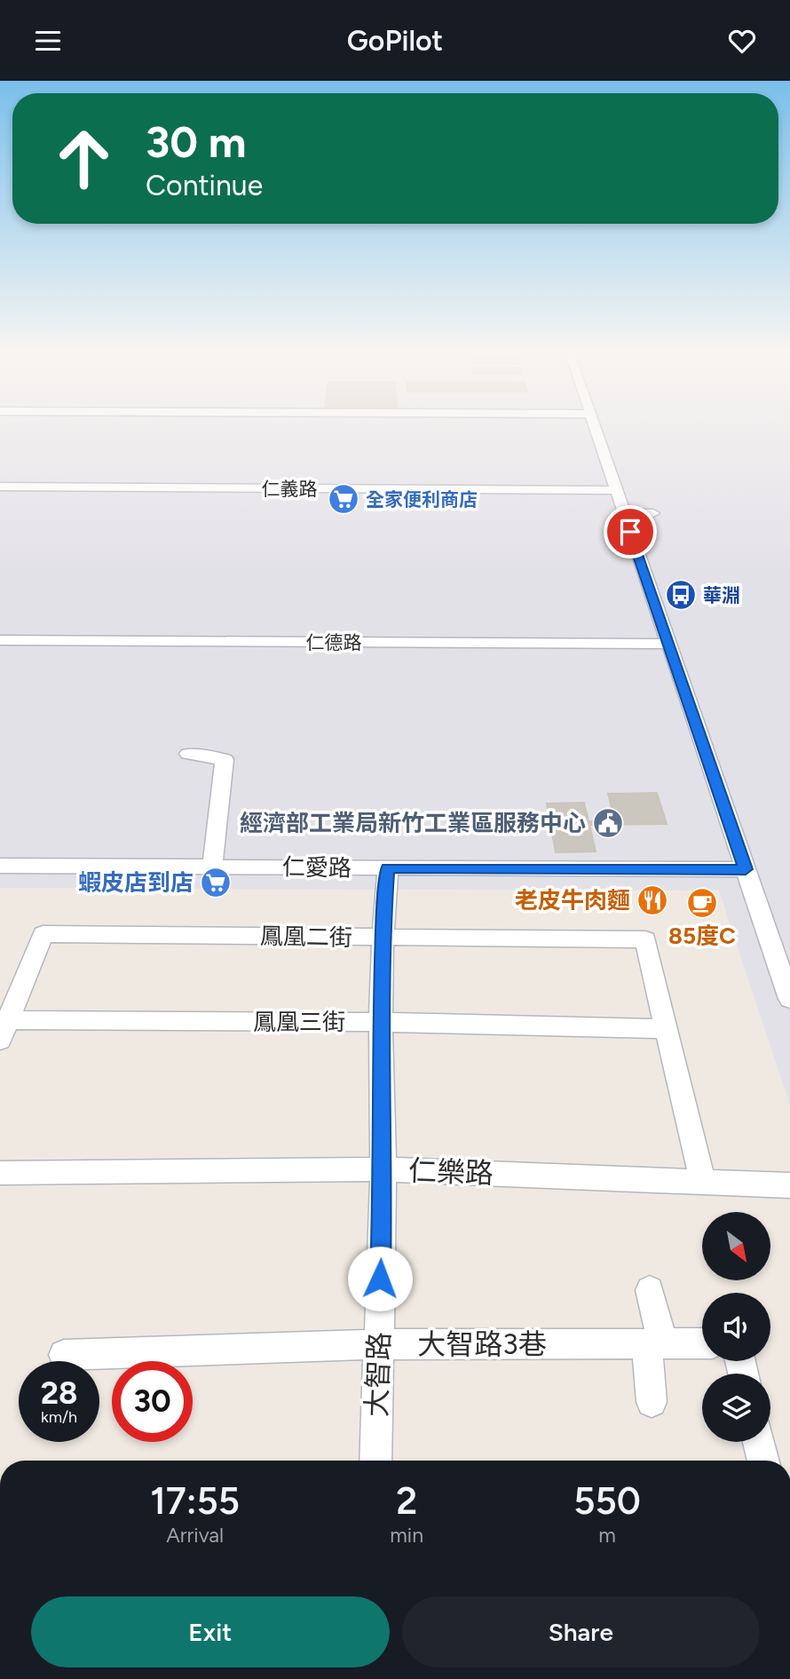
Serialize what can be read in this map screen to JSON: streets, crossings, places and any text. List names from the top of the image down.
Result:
{
  "streets": {
    "street": [
      "仁義路",
      "仁德路",
      "仁愛路",
      "鳳凰二街",
      "鳳凰三街",
      "仁樂路",
      "大智路3巷",
      "大智路"
    ]
  },
  "crossings": [
    ["仁愛路", "大智路"],
    ["鳳凰二街", "鳳凰三街"],
    ["鳳凰二街", "大智路"],
    ["鳳凰三街", "大智路"],
    ["仁樂路", "大智路"],
    ["大智路3巷", "大智路"]
  ],
  "places": {
    "supermarket": ["全家便利商店", "蝦皮店到店"],
    "bus stop": ["華淵"],
    "public building": ["經濟部工業局新竹工業區服務中心"],
    "restaurant": ["老皮牛肉麵"],
    "cafe": ["85度C"]
  },
  "north": "bottom right",
  "page": {
    "header": "GoPilot",
    "turn": ["30 m", "Continue"],
    "speed": "28 km/h",
    "limit": "30",
    "eta": [
      "17:55",
      "Arrival",
      "2",
      "min",
      "550",
      "m"
    ],
    "buttons": ["Exit", "Share"]
  }
}
